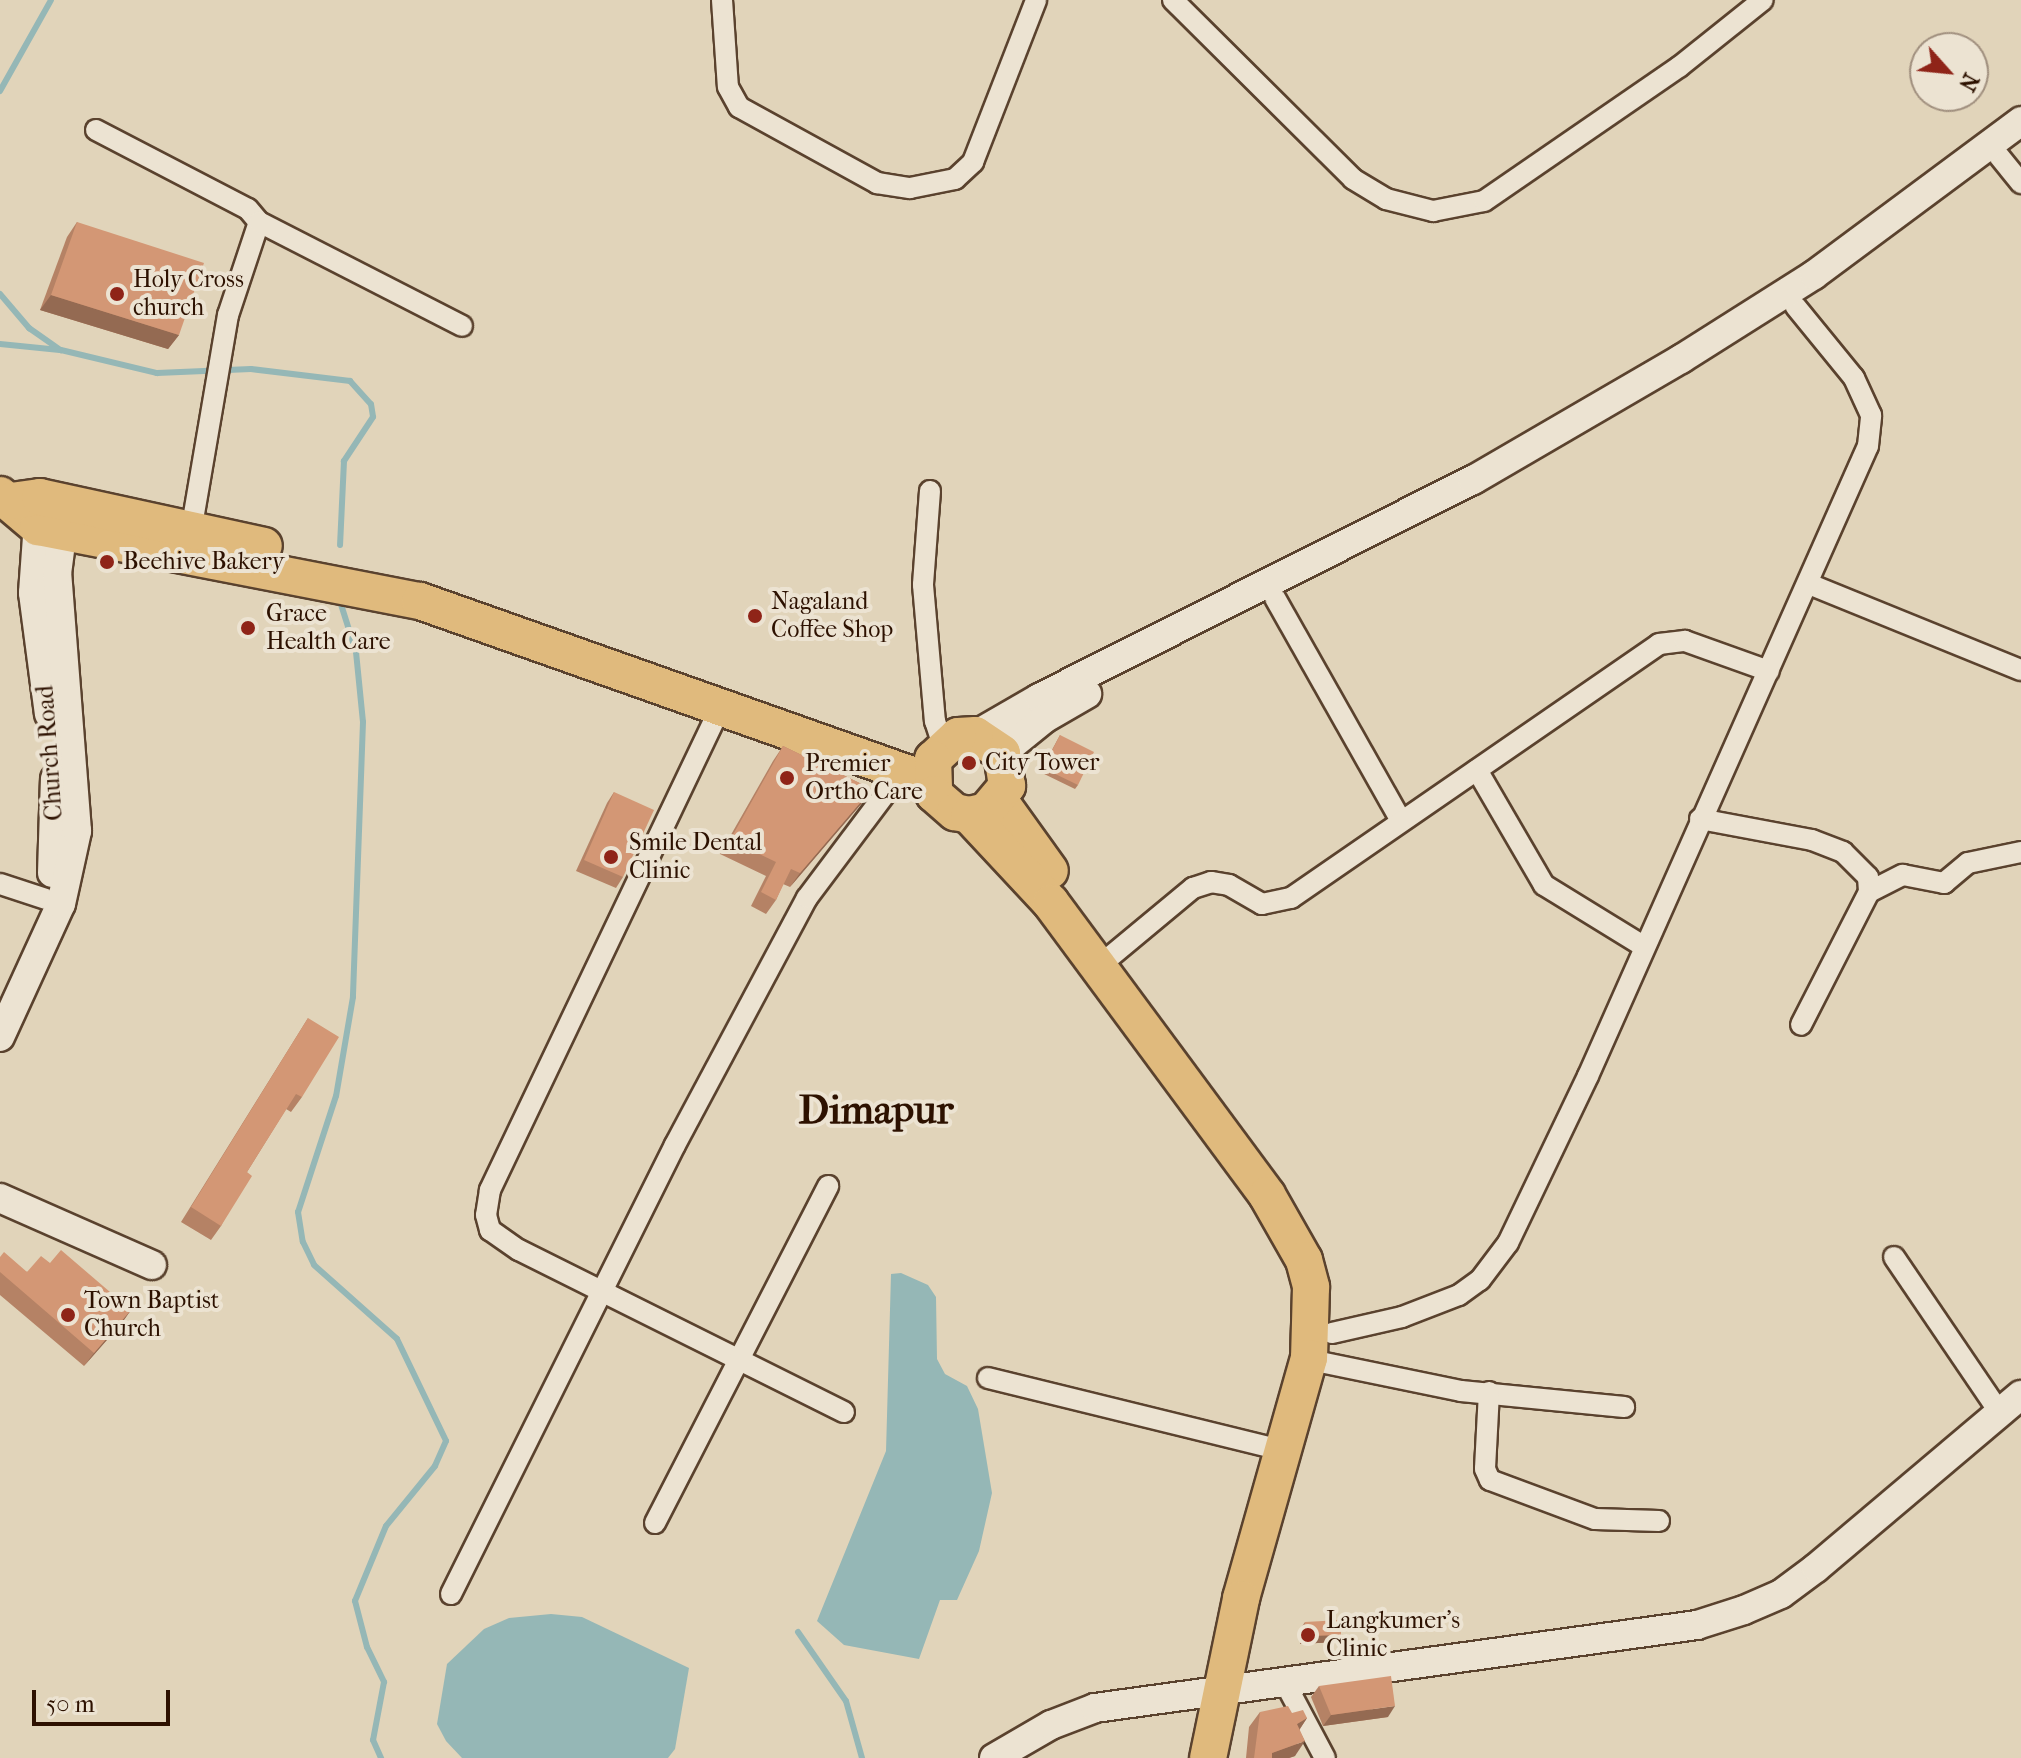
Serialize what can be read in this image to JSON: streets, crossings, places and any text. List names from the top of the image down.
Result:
{
  "streets": {
    "main road": ["Church Road"]
  },
  "districts": ["Dimapur"],
  "places": [
    "Holy Cross church",
    "Beehive Bakery",
    "Nagaland Coffee Shop",
    "Grace Health Care",
    "City Tower",
    "Premier Ortho Care",
    "Smile Dental Clinic",
    "Town Baptist Church",
    "Langkumer's Clinic"
  ],
  "scale_bar": "50 m",
  "north": "bottom right"
}
